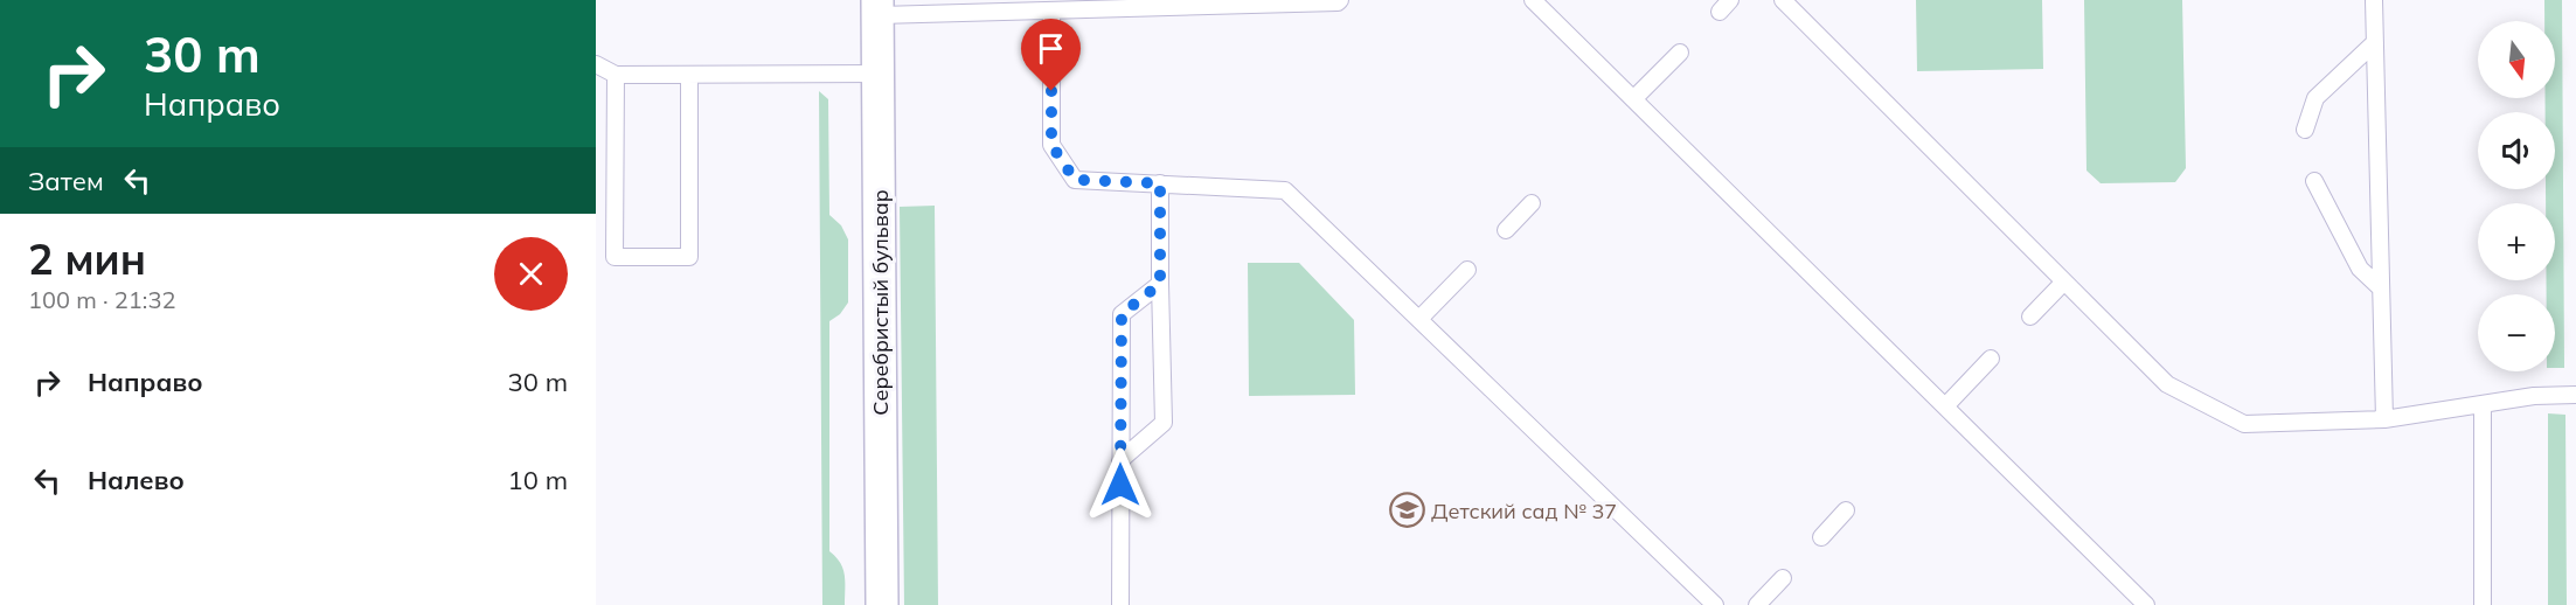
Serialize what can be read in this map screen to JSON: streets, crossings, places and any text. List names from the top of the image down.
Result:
{
  "streets": {
    "street": ["Серебристый бульвар"]
  },
  "places": {
    "school or university": ["Детский сад № 37"]
  },
  "north": "bottom",
  "page": {
    "turn": ["30 m", "Направо"],
    "map_buttons": ["+", "−"],
    "then": "Затем",
    "heading": ["2 мин", "100 m · 21:32"],
    "list": [
      {
        "name": "Направо",
        "value": "30 m"
      },
      {
        "name": "Налево",
        "value": "10 m"
      }
    ]
  }
}
